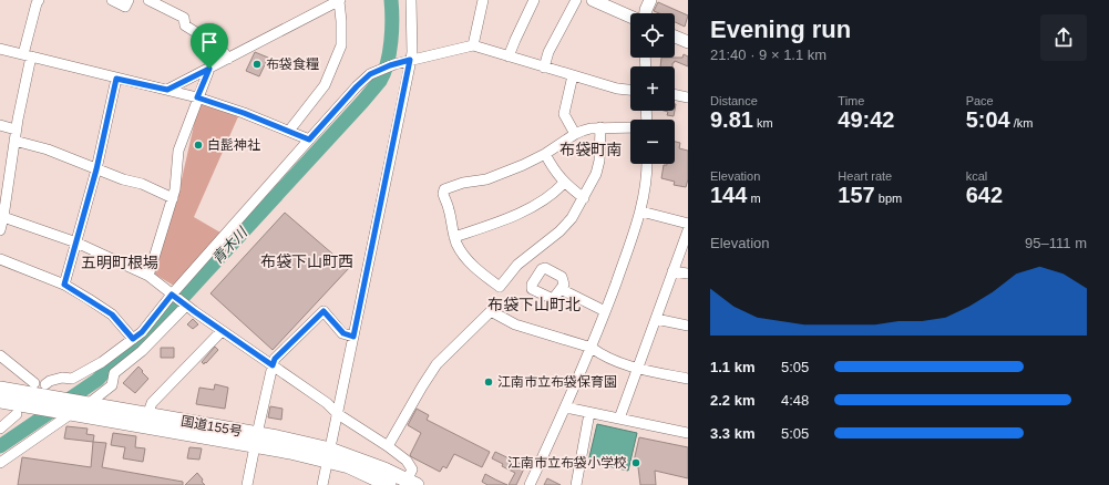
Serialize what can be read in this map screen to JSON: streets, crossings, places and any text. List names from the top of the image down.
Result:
{
  "streets": {
    "highway": ["国道155号"]
  },
  "districts": [
    "布袋町南",
    "布袋下山町西",
    "五明町根場",
    "布袋下山町北"
  ],
  "water": ["青木川"],
  "places": [
    "布袋食糧",
    "白髭神社",
    "江南市立布袋保育園",
    "江南市立布袋小学校"
  ],
  "page": {
    "heading": ["Evening run", "21:40 · 9 × 1.1 km"],
    "map_buttons": ["+", "−"],
    "stats": [
      ["Distance", "9.81 km"],
      ["Time", "49:42"],
      ["Pace", "5:04 /km"],
      ["Elevation", "144 m"],
      ["Heart rate", "157 bpm"],
      ["kcal", "642"]
    ],
    "chart": ["Elevation", "95–111 m"],
    "list": [
      {
        "name": "1.1 km",
        "note": "5:05"
      },
      {
        "name": "2.2 km",
        "note": "4:48"
      },
      {
        "name": "3.3 km",
        "note": "5:05"
      }
    ]
  }
}
